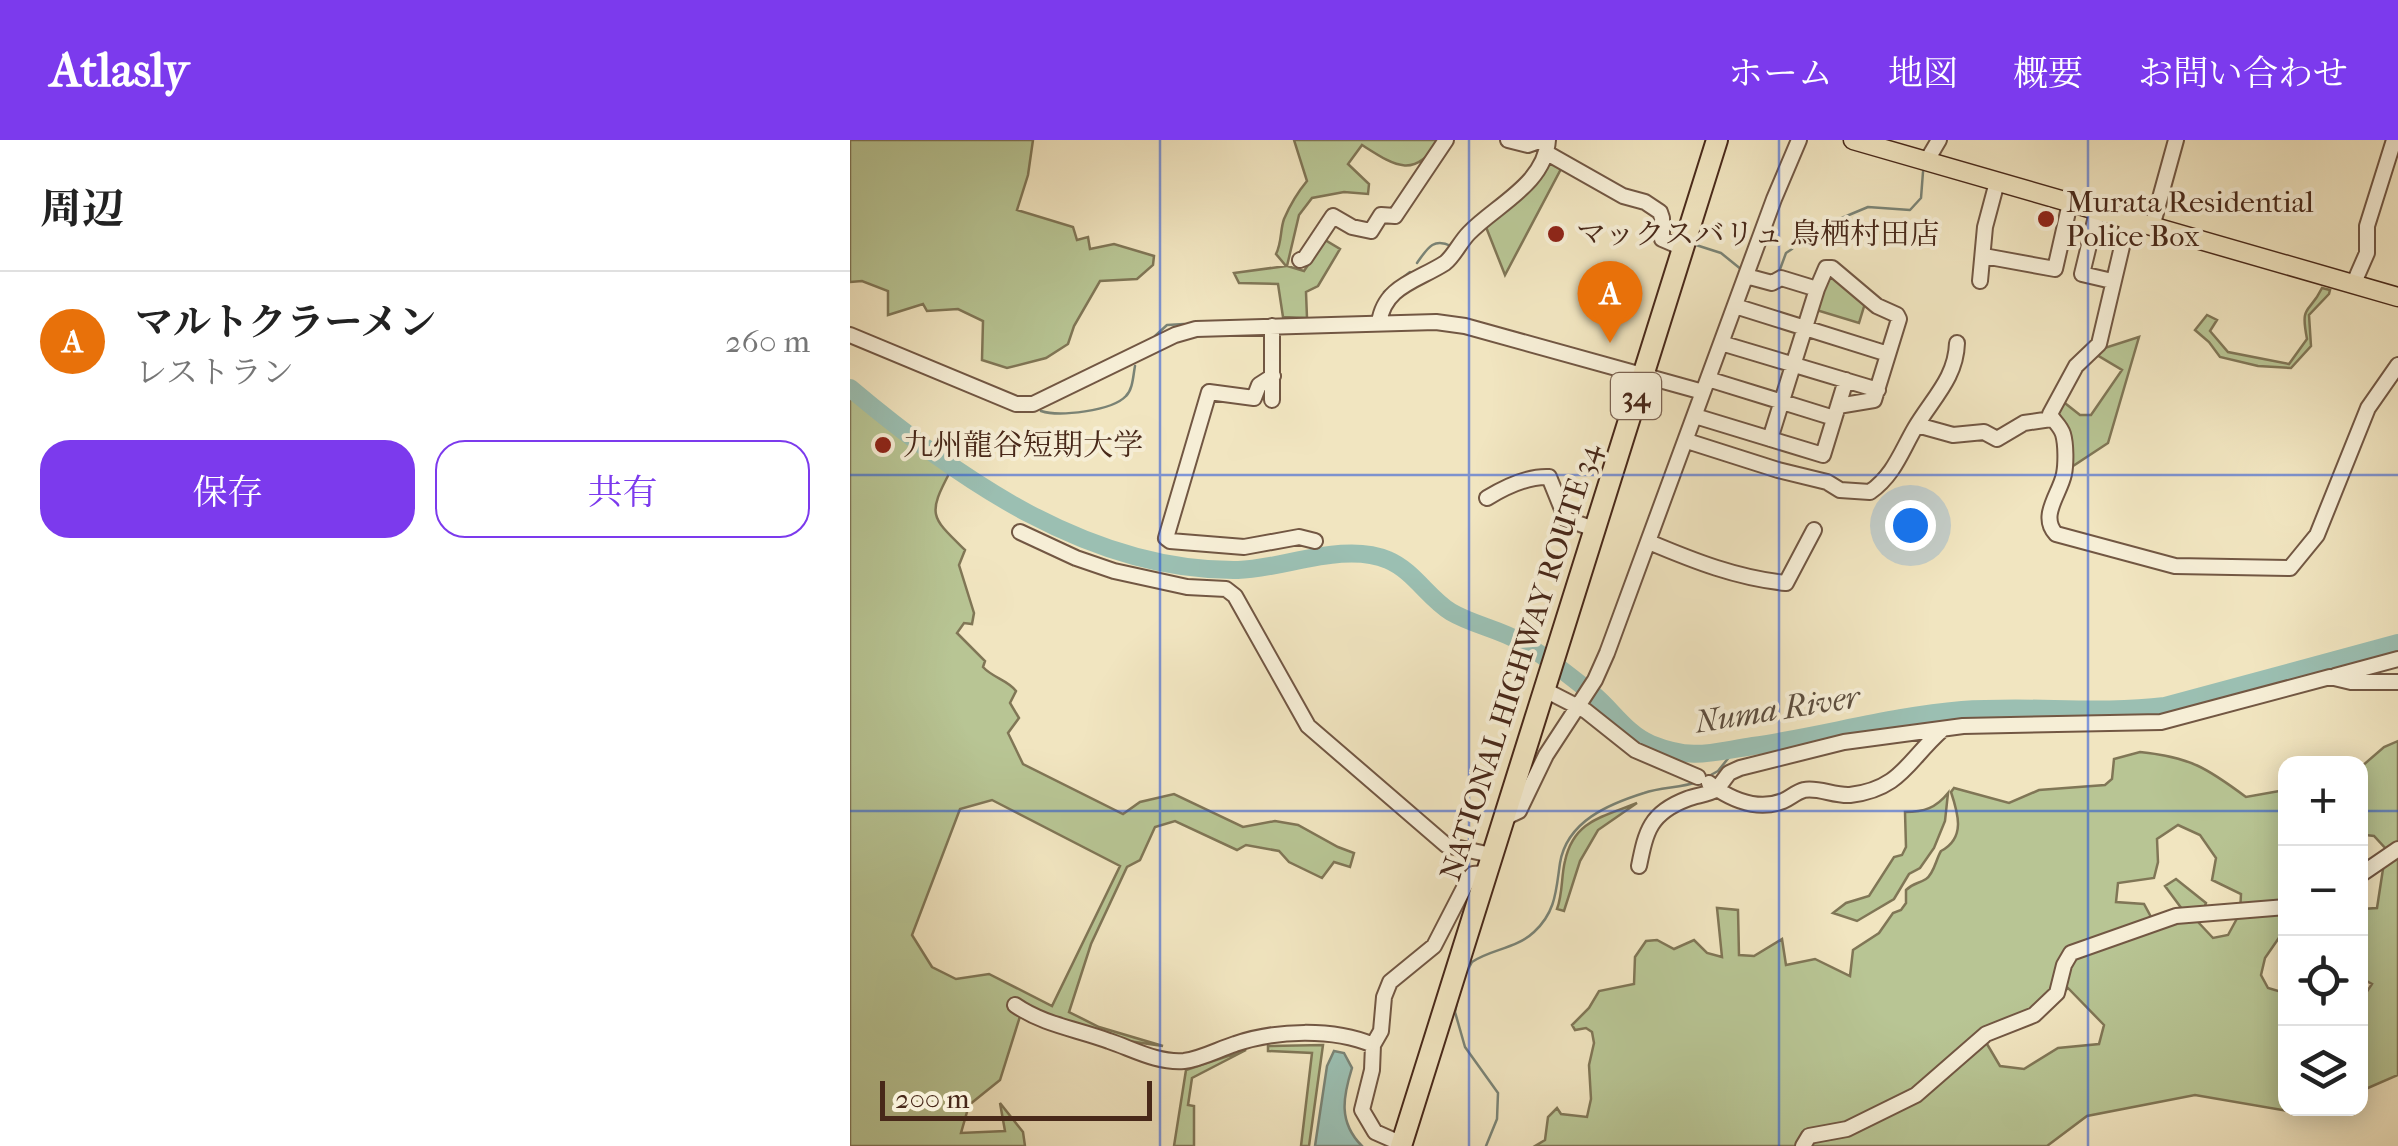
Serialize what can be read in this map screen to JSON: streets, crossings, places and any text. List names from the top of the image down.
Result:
{
  "streets": {
    "highway": ["34", "NATIONAL HIGHWAY ROUTE 34"]
  },
  "water": ["Numa River"],
  "places": ["Murata Residential Police Box", "マックスバリュ 鳥栖村田店", "九州龍谷短期大学"],
  "scale_bar": "200 m",
  "page": {
    "header": "Atlasly",
    "nav": [
      "ホーム",
      "地図",
      "概要",
      "お問い合わせ"
    ],
    "heading": "周辺",
    "pins": "A",
    "list": [
      {
        "mark": "A",
        "name": "マルトクラーメン",
        "note": "レストラン",
        "value": "260 m"
      }
    ],
    "buttons": ["保存", "共有"],
    "map_buttons": ["+", "−"],
    "scale": "200 m"
  }
}
